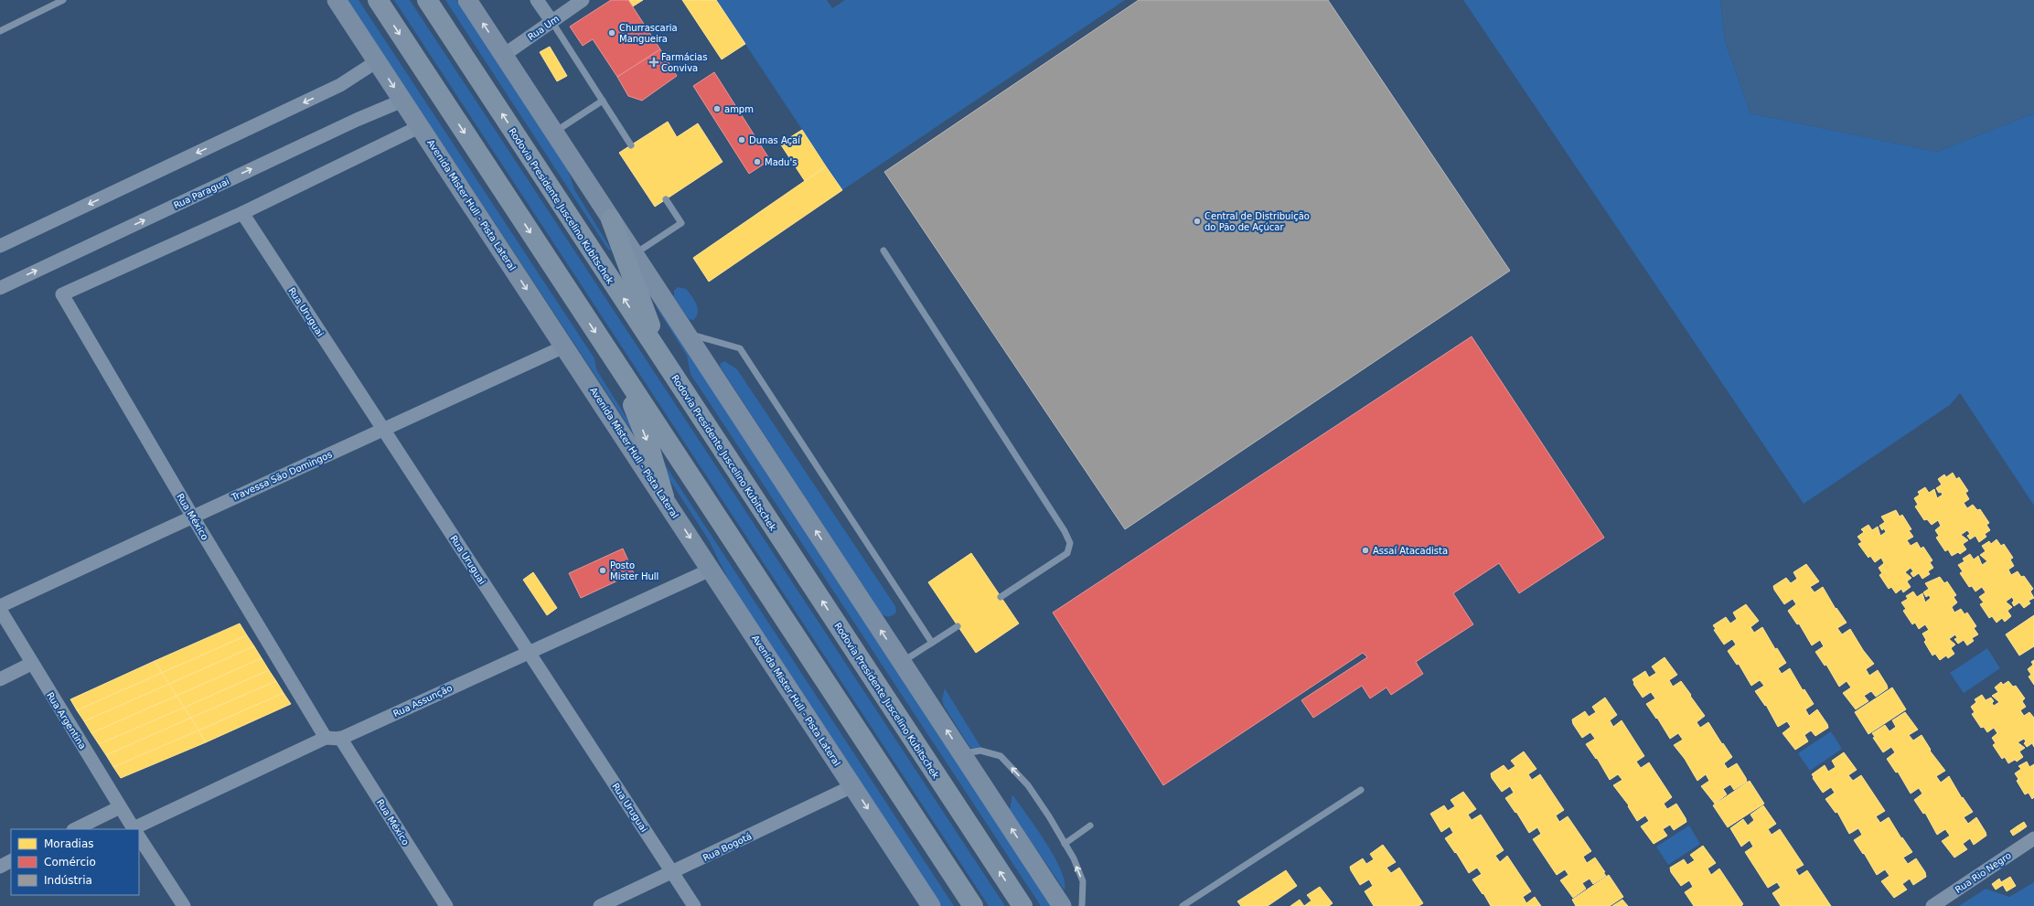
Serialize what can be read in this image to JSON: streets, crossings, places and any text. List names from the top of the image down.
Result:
{
  "streets": {
    "highway": ["Rodovia Presidente Juscelino Kubitschek"],
    "main road": ["Avenida Mister Hull - Pista Lateral"],
    "street": [
      "Rua Um",
      "Rua Paraguai",
      "Rua Uruguai",
      "Travessa São Domingos",
      "Rua México",
      "Rua Assunção",
      "Rua Argentina",
      "Rua Bogotá",
      "Rua Rio Negro"
    ]
  },
  "crossings": [
    ["Rua Paraguai", "Avenida Mister Hull - Pista Lateral"],
    ["Avenida Mister Hull - Pista Lateral", "Travessa São Domingos"],
    ["Avenida Mister Hull - Pista Lateral", "Rua Assunção"],
    ["Avenida Mister Hull - Pista Lateral", "Rua Bogotá"],
    ["Rua Uruguai", "Travessa São Domingos"],
    ["Rua Uruguai", "Rua México"],
    ["Rua Uruguai", "Rua Assunção"],
    ["Rua Uruguai", "Rua Bogotá"],
    ["Travessa São Domingos", "Rua México"],
    ["Rua México", "Rua Assunção"]
  ],
  "places": {
    "other": [
      "Churrascaria Mangueira",
      "ampm",
      "Dunas Açaí",
      "Madu's",
      "Central de Distribuição do Pão de Açúcar",
      "Assaí Atacadista",
      "Posto Mister Hull"
    ],
    "health": ["Farmácias Conviva"]
  },
  "legend": ["Moradias", "Comércio", "Indústria"]
}
